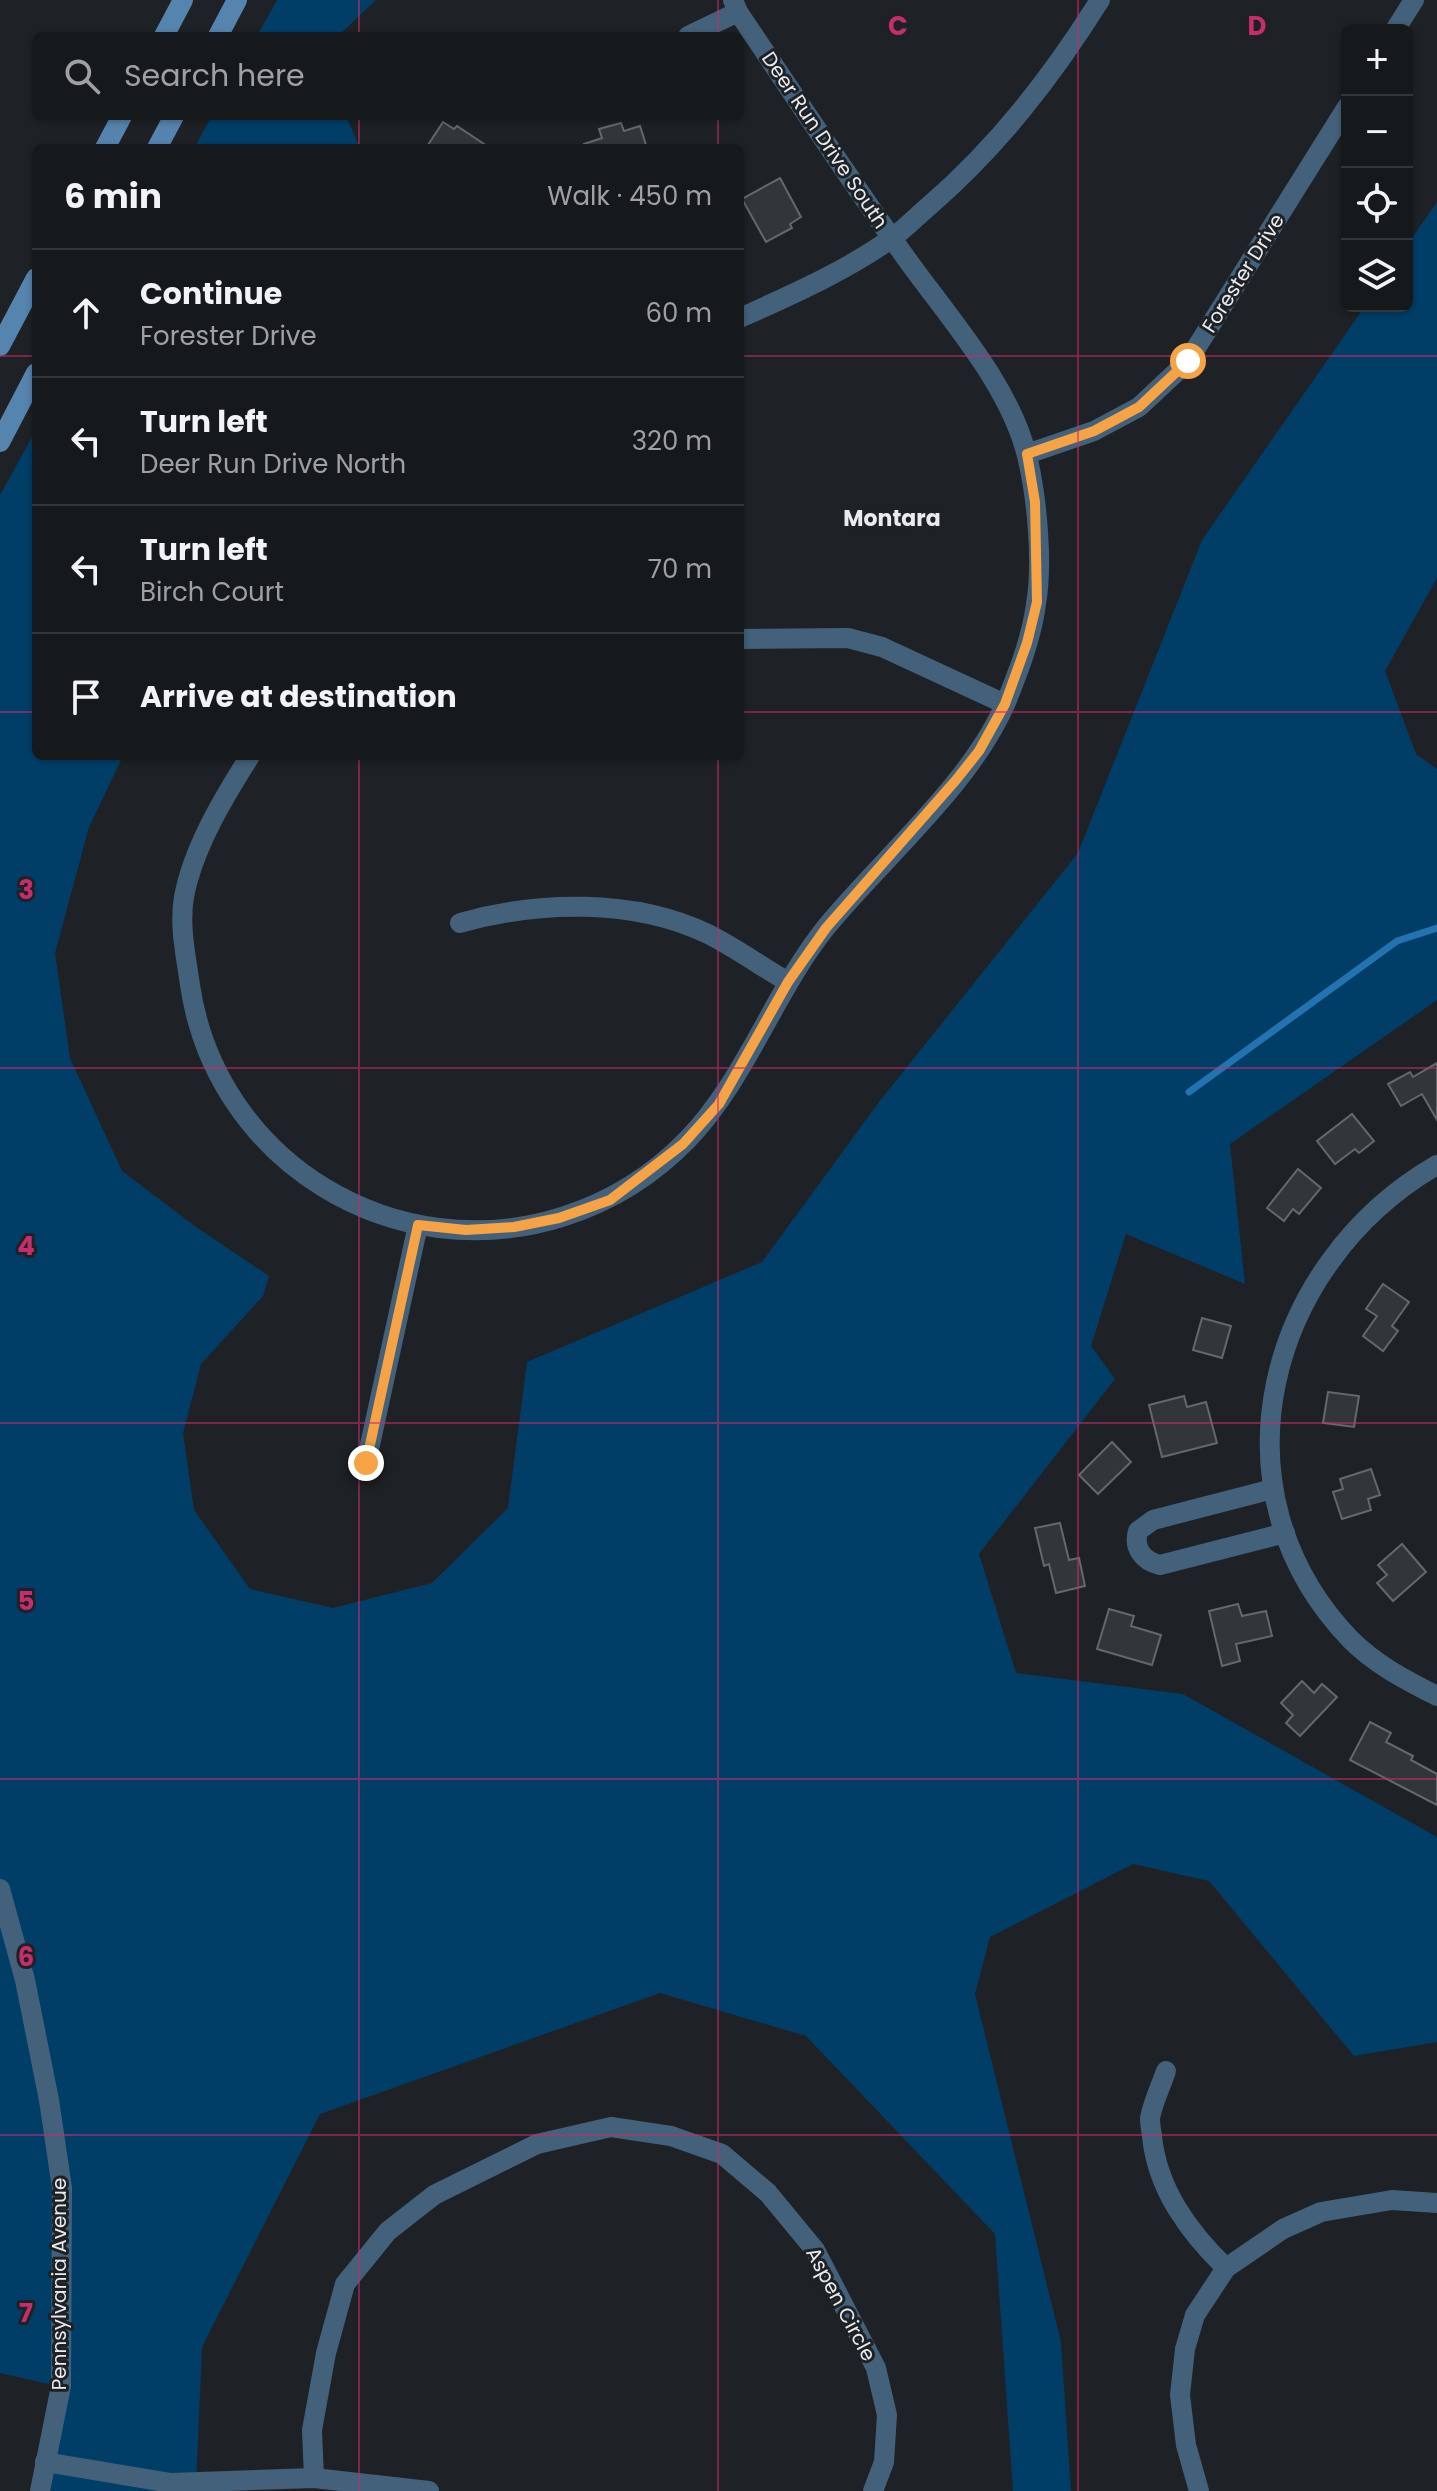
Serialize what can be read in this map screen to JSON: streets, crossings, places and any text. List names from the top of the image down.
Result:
{
  "streets": {
    "street": [
      "Deer Run Drive South",
      "Forester Drive",
      "Pennsylvania Avenue",
      "Aspen Circle"
    ]
  },
  "crossings": [
    ["Deer Run Drive South", "Forester Drive"]
  ],
  "districts": ["Montara"],
  "page": {
    "map_buttons": ["+", "−"],
    "search": "Search here",
    "heading": ["6 min", "Walk · 450 m"],
    "list": [
      ["Continue", "Forester Drive", "60 m"],
      ["Turn left", "Deer Run Drive North", "320 m"],
      ["Turn left", "Birch Court", "70 m"],
      "Arrive at destination"
    ]
  },
  "grid": {
    "columns": ["C", "D"],
    "rows": [
      "3",
      "4",
      "5",
      "6",
      "7"
    ]
  }
}
